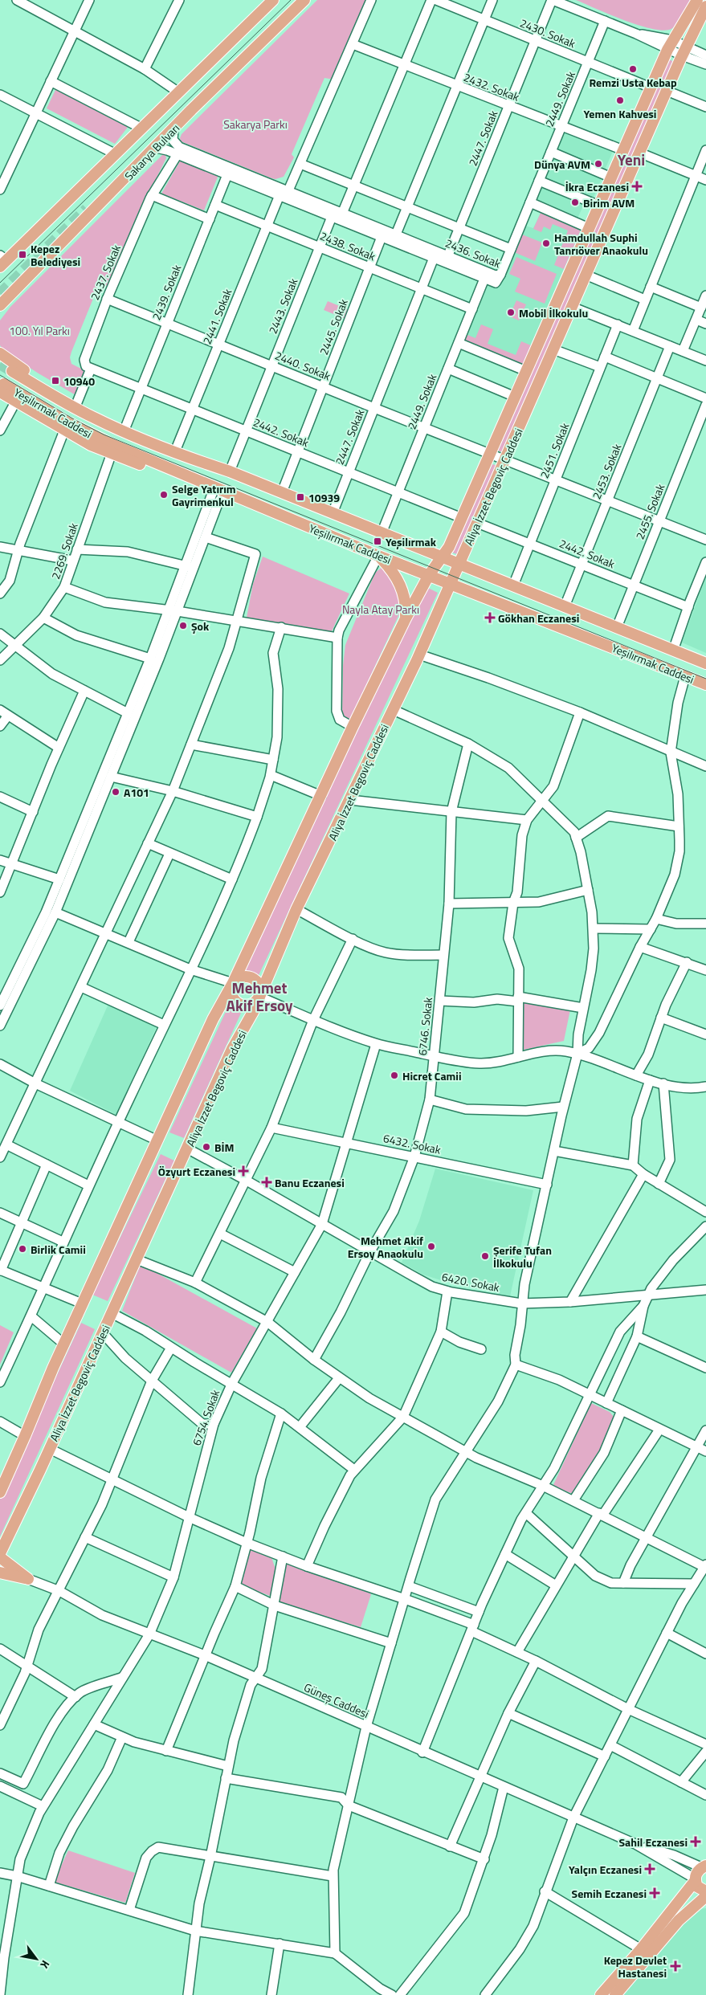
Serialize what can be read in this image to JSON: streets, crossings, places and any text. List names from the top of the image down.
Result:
{
  "streets": {
    "main road": ["Sakarya Bulvarı", "Yeşilırmak Caddesi", "Aliya İzzet Begoviç Caddesi"],
    "street": [
      "2430. Sokak",
      "2432. Sokak",
      "2449. Sokak",
      "2447. Sokak",
      "2438. Sokak",
      "2436. Sokak",
      "2437. Sokak",
      "2439. Sokak",
      "2443. Sokak",
      "2441. Sokak",
      "2445. Sokak",
      "2440. Sokak",
      "2442. Sokak",
      "2451. Sokak",
      "2453. Sokak",
      "2455. Sokak",
      "2269. Sokak",
      "6746. Sokak",
      "6432. Sokak",
      "6420. Sokak",
      "6754. Sokak",
      "Güneş Caddesi"
    ]
  },
  "crossings": [
    ["2430. Sokak", "2449. Sokak"],
    ["2430. Sokak", "2447. Sokak"],
    ["2430. Sokak", "Aliya İzzet Begoviç Caddesi"],
    ["2432. Sokak", "2449. Sokak"],
    ["2432. Sokak", "2447. Sokak"],
    ["2432. Sokak", "2443. Sokak"],
    ["2432. Sokak", "2441. Sokak"],
    ["2432. Sokak", "Aliya İzzet Begoviç Caddesi"],
    ["2449. Sokak", "2438. Sokak"],
    ["2449. Sokak", "2436. Sokak"],
    ["2449. Sokak", "2440. Sokak"],
    ["2449. Sokak", "Yeşilırmak Caddesi"],
    ["2449. Sokak", "2442. Sokak"],
    ["2447. Sokak", "2438. Sokak"],
    ["2447. Sokak", "2436. Sokak"],
    ["2447. Sokak", "2440. Sokak"],
    ["2447. Sokak", "Yeşilırmak Caddesi"],
    ["2447. Sokak", "2442. Sokak"],
    ["Sakarya Bulvarı", "2436. Sokak"],
    ["2438. Sokak", "2439. Sokak"],
    ["2438. Sokak", "2443. Sokak"],
    ["2438. Sokak", "2441. Sokak"],
    ["2438. Sokak", "2445. Sokak"],
    ["2436. Sokak", "2437. Sokak"],
    ["2436. Sokak", "2439. Sokak"],
    ["2436. Sokak", "2443. Sokak"],
    ["2436. Sokak", "2441. Sokak"],
    ["2436. Sokak", "2445. Sokak"],
    ["2437. Sokak", "2440. Sokak"],
    ["2437. Sokak", "2442. Sokak"],
    ["2439. Sokak", "2440. Sokak"],
    ["2439. Sokak", "2442. Sokak"],
    ["2443. Sokak", "2440. Sokak"],
    ["2443. Sokak", "Yeşilırmak Caddesi"],
    ["2443. Sokak", "2442. Sokak"],
    ["2441. Sokak", "2440. Sokak"],
    ["2441. Sokak", "2442. Sokak"],
    ["2445. Sokak", "2440. Sokak"],
    ["2445. Sokak", "Yeşilırmak Caddesi"],
    ["2445. Sokak", "2442. Sokak"],
    ["2440. Sokak", "Aliya İzzet Begoviç Caddesi"],
    ["Yeşilırmak Caddesi", "2451. Sokak"],
    ["Yeşilırmak Caddesi", "2453. Sokak"],
    ["Yeşilırmak Caddesi", "Aliya İzzet Begoviç Caddesi"],
    ["Yeşilırmak Caddesi", "2455. Sokak"],
    ["2442. Sokak", "2451. Sokak"],
    ["2442. Sokak", "2453. Sokak"],
    ["2442. Sokak", "Aliya İzzet Begoviç Caddesi"],
    ["2442. Sokak", "2455. Sokak"],
    ["Aliya İzzet Begoviç Caddesi", "6420. Sokak"],
    ["6746. Sokak", "6432. Sokak"],
    ["6746. Sokak", "6420. Sokak"],
    ["6432. Sokak", "6754. Sokak"],
    ["6420. Sokak", "6754. Sokak"],
    ["6754. Sokak", "Güneş Caddesi"]
  ],
  "districts": ["Yeni", "Mehmet Akif Ersoy"],
  "parks": ["Sakarya Parkı", "100. Yıl Parkı", "Nayla Atay Parkı"],
  "places": {
    "other": [
      "Remzi Usta Kebap",
      "Yemen Kahvesi",
      "Dünya AVM",
      "Birim AVM",
      "Hamdullah Suphi Tanrıöver Anaokulu",
      "Mobil İlkokulu",
      "Selge Yatırım Gayrimenkul",
      "Şok",
      "A101",
      "Hicret Camii",
      "BİM",
      "Mehmet Akif Ersoy Anaokulu",
      "Birlik Camii",
      "Şerife Tufan İlkokulu"
    ],
    "health": [
      "İkra Eczanesi",
      "Gökhan Eczanesi",
      "Özyurt Eczanesi",
      "Banu Eczanesi",
      "Sahil Eczanesi",
      "Yalçın Eczanesi",
      "Semih Eczanesi",
      "Kepez Devlet Hastanesi"
    ],
    "transit": [
      "Kepez Belediyesi",
      "10940",
      "10939",
      "Yeşilırmak"
    ]
  },
  "north": "bottom right"
}
